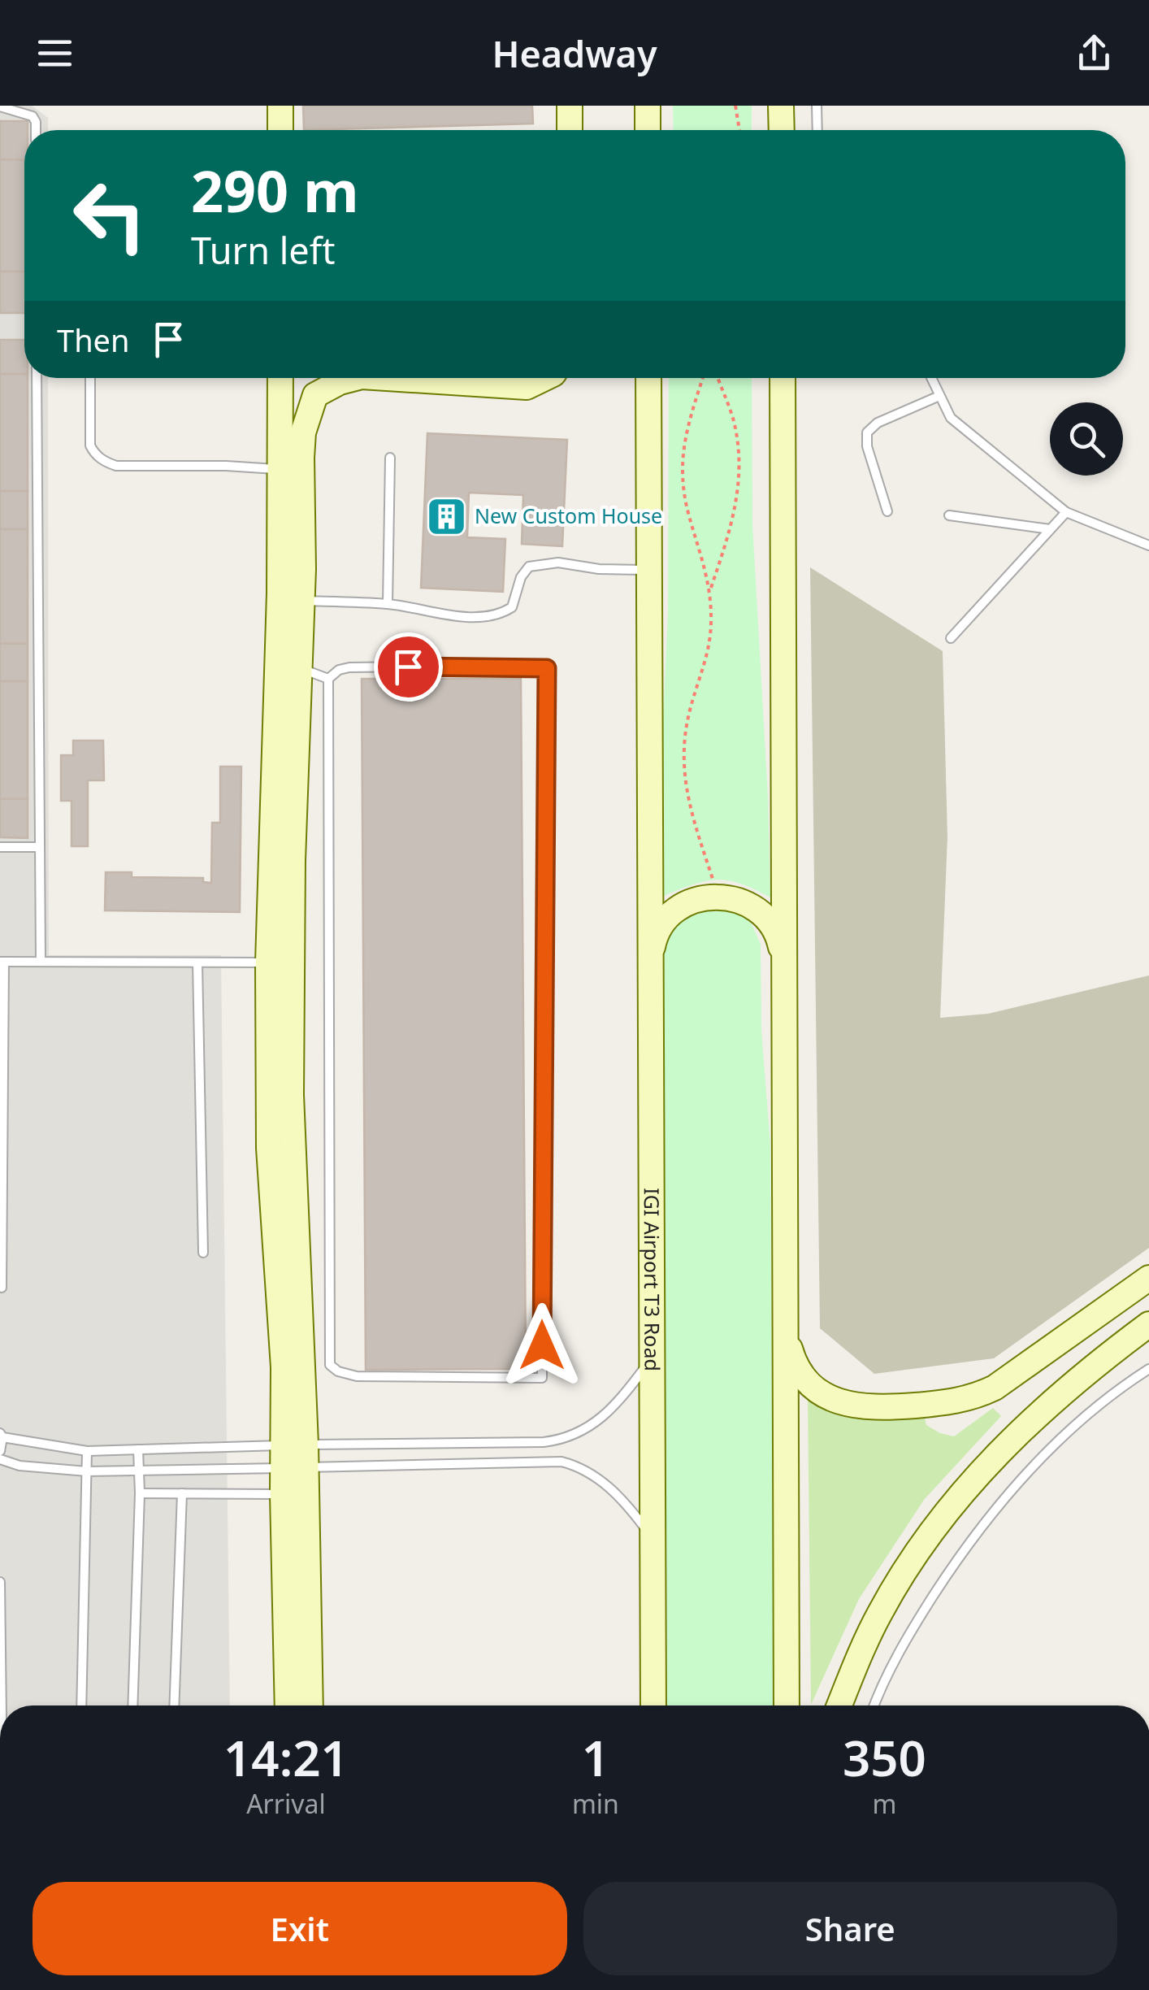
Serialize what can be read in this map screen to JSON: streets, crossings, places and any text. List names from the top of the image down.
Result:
{
  "streets": {
    "main road": ["IGI Airport T3 Road"]
  },
  "places": {
    "building": ["New Custom House"]
  },
  "page": {
    "header": "Headway",
    "turn": ["290 m", "Turn left"],
    "then": "Then",
    "eta": [
      "14:21",
      "Arrival",
      "1",
      "min",
      "350",
      "m"
    ],
    "buttons": ["Exit", "Share"]
  }
}
